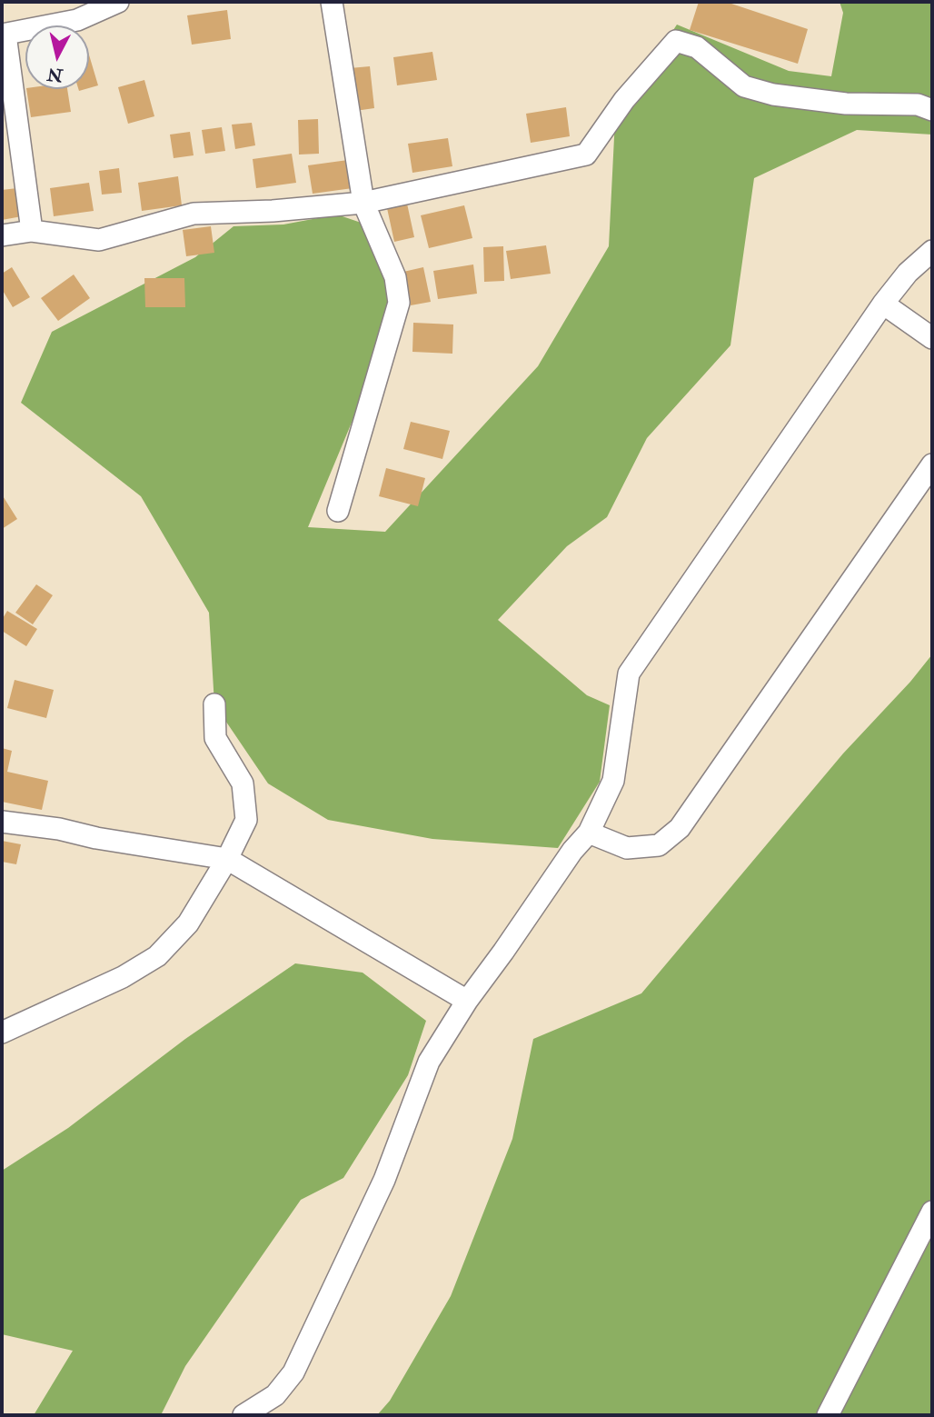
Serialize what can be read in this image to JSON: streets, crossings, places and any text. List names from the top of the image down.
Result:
{
  "north": "bottom"
}
